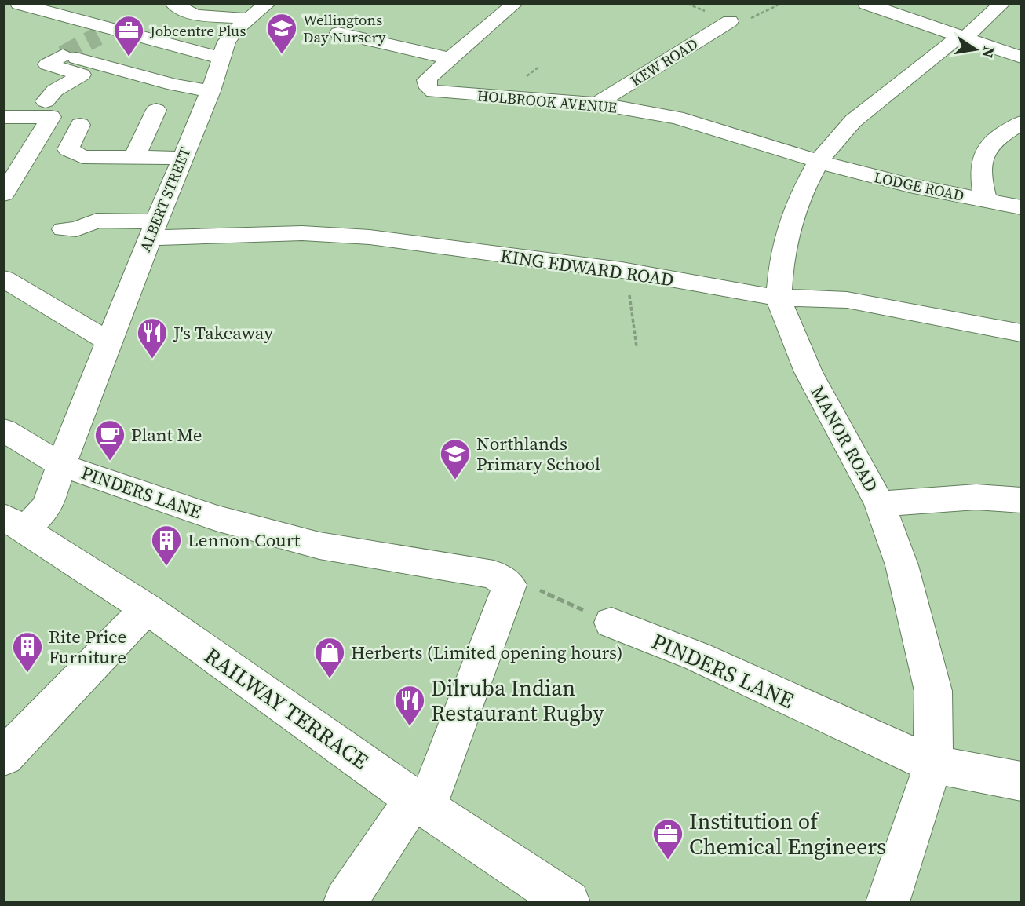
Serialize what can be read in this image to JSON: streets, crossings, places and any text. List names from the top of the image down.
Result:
{
  "streets": {
    "street": [
      "KEW ROAD",
      "HOLBROOK AVENUE",
      "LODGE ROAD",
      "ALBERT STREET",
      "KING EDWARD ROAD",
      "MANOR ROAD",
      "PINDERS LANE",
      "RAILWAY TERRACE"
    ]
  },
  "crossings": [
    ["KEW ROAD", "HOLBROOK AVENUE"],
    ["HOLBROOK AVENUE", "LODGE ROAD"],
    ["HOLBROOK AVENUE", "MANOR ROAD"],
    ["LODGE ROAD", "MANOR ROAD"],
    ["ALBERT STREET", "KING EDWARD ROAD"],
    ["ALBERT STREET", "PINDERS LANE"],
    ["ALBERT STREET", "RAILWAY TERRACE"],
    ["KING EDWARD ROAD", "MANOR ROAD"],
    ["MANOR ROAD", "PINDERS LANE"]
  ],
  "places": {
    "school or university": ["Wellingtons Day Nursery", "Northlands Primary School"],
    "office": ["Jobcentre Plus", "Institution of Chemical Engineers"],
    "restaurant": ["J's Takeaway", "Dilruba Indian Restaurant Rugby"],
    "cafe": ["Plant Me"],
    "building": ["Lennon Court", "Rite Price Furniture"],
    "shop": ["Herberts (Limited opening hours)"]
  },
  "north": "right"
}
